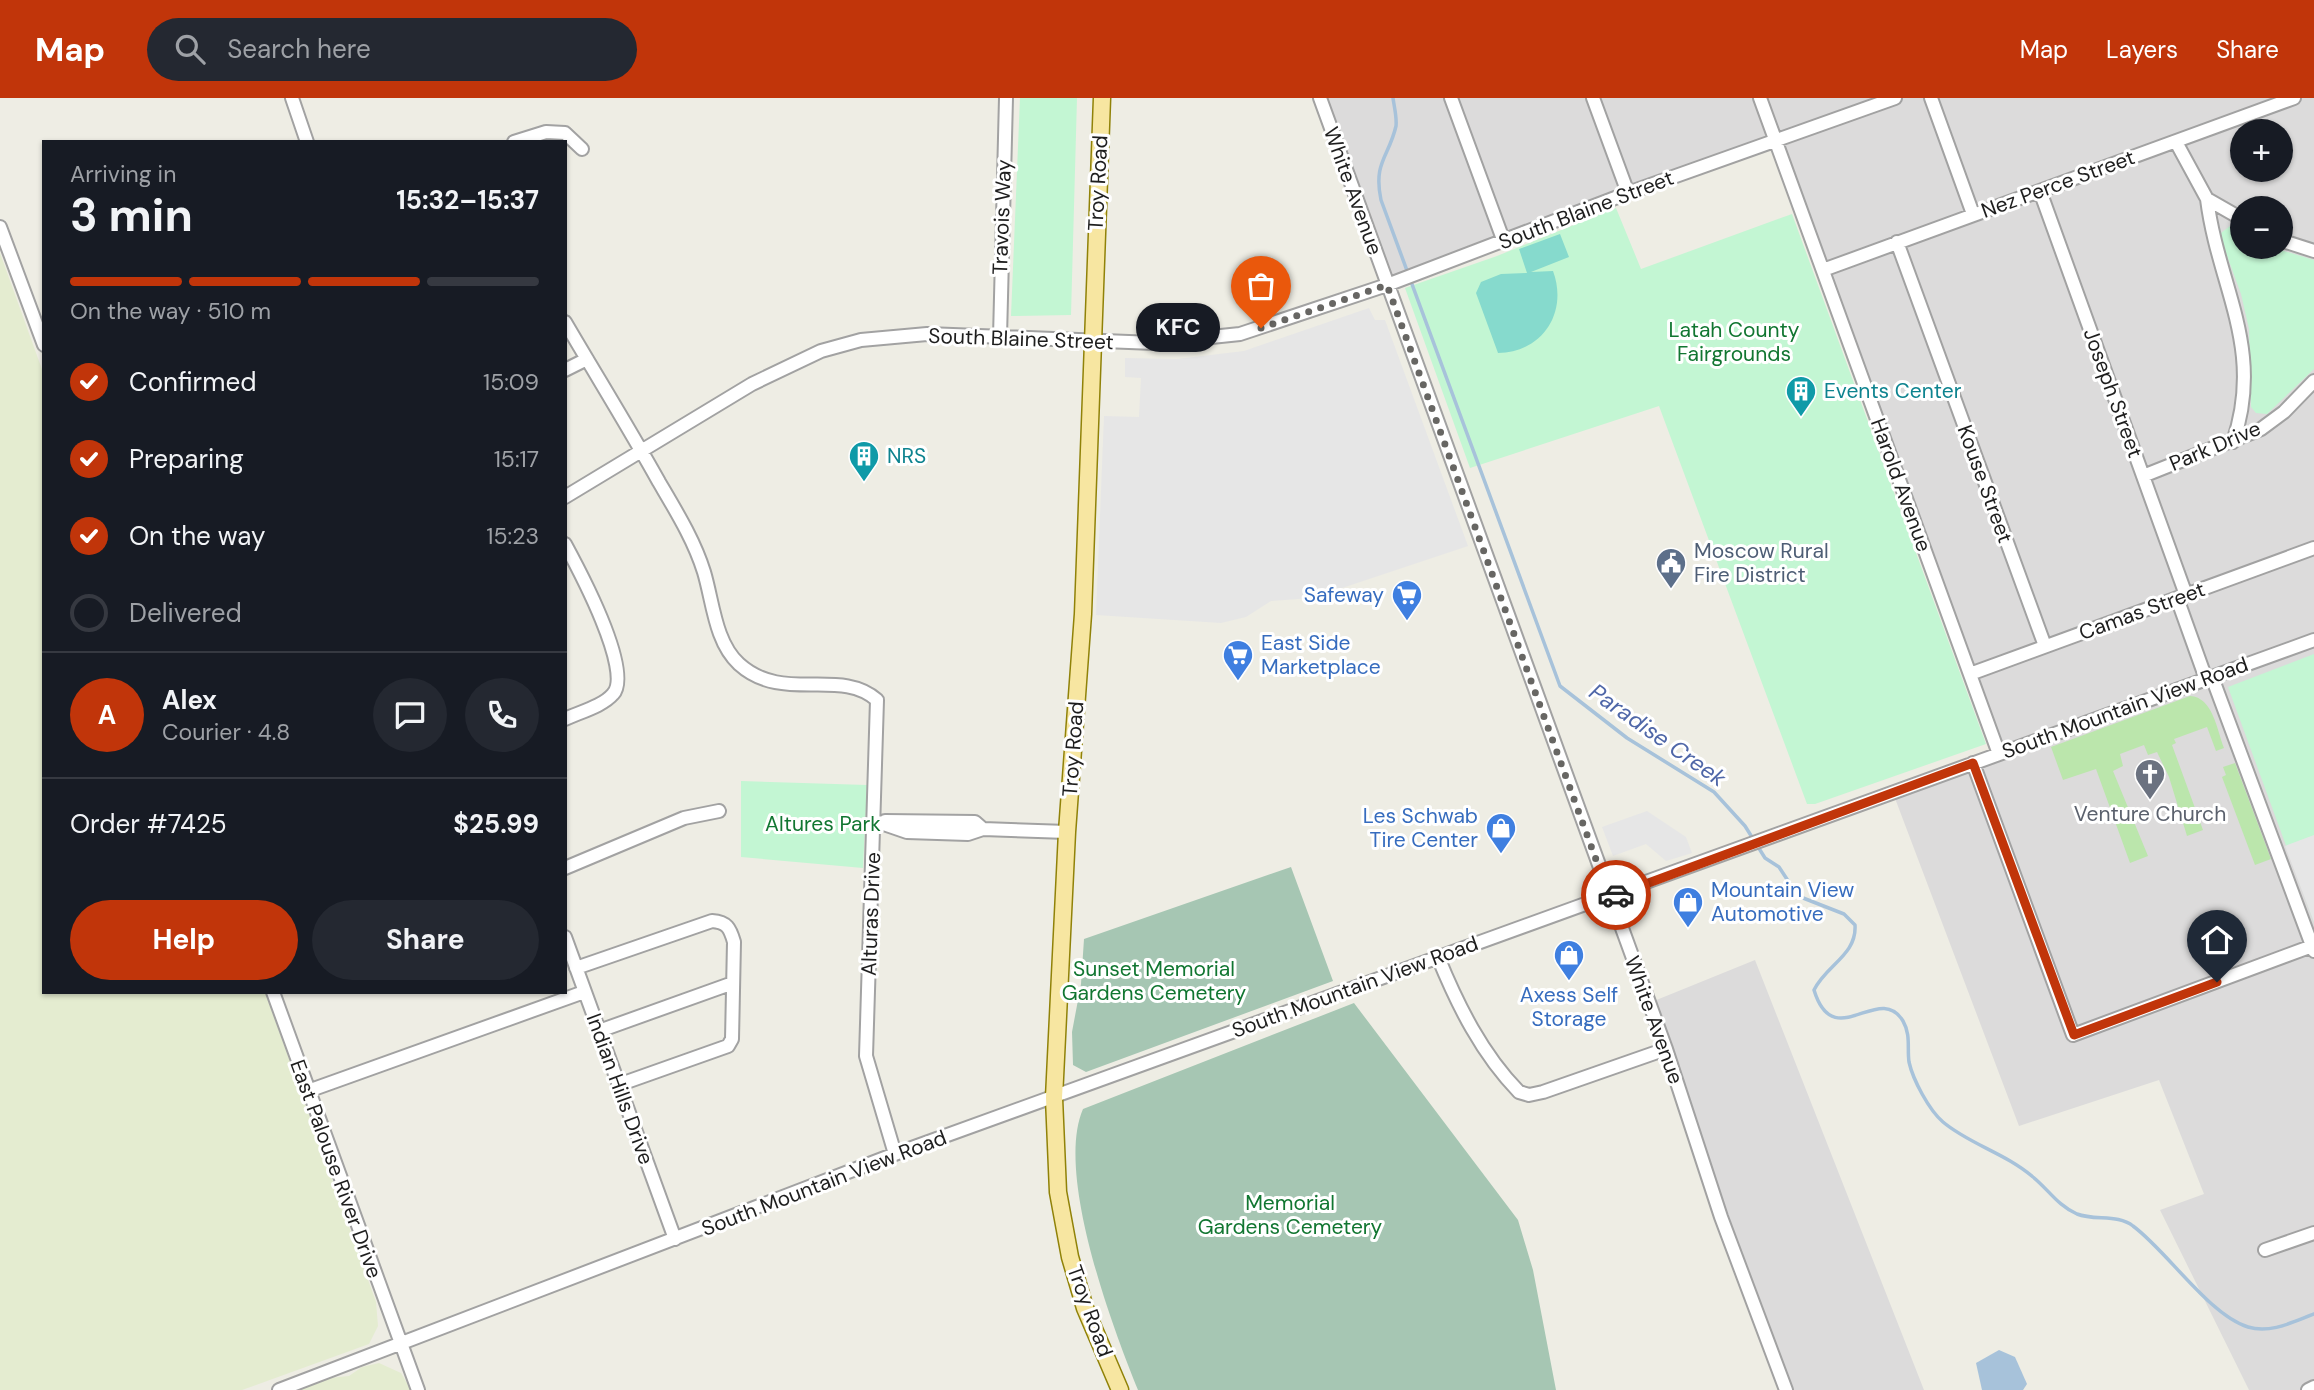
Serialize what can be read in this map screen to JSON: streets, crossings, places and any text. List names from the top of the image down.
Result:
{
  "streets": {
    "main road": ["Troy Road"],
    "street": [
      "Nez Perce Street",
      "White Avenue",
      "South Blaine Street",
      "Travois Way",
      "Joseph Street",
      "Park Drive",
      "Kouse Street",
      "Harold Avenue",
      "Camas Street",
      "South Mountain View Road",
      "Alturas Drive",
      "Indian Hills Drive",
      "East Palouse River Drive"
    ]
  },
  "crossings": [
    ["Troy Road", "South Blaine Street"],
    ["Troy Road", "South Mountain View Road"],
    ["Nez Perce Street", "Joseph Street"],
    ["Nez Perce Street", "Kouse Street"],
    ["Nez Perce Street", "Harold Avenue"],
    ["White Avenue", "South Blaine Street"],
    ["White Avenue", "South Mountain View Road"],
    ["South Blaine Street", "Travois Way"],
    ["South Blaine Street", "Harold Avenue"],
    ["South Blaine Street", "Alturas Drive"],
    ["Joseph Street", "Park Drive"],
    ["Joseph Street", "Camas Street"],
    ["Joseph Street", "South Mountain View Road"],
    ["Kouse Street", "Camas Street"],
    ["Harold Avenue", "Camas Street"],
    ["Harold Avenue", "South Mountain View Road"],
    ["South Mountain View Road", "Alturas Drive"],
    ["South Mountain View Road", "Indian Hills Drive"],
    ["South Mountain View Road", "East Palouse River Drive"]
  ],
  "water": ["Paradise Creek"],
  "parks": [
    "Latah County Fairgrounds",
    "Altures Park",
    "Sunset Memorial Gardens Cemetery",
    "Memorial Gardens Cemetery"
  ],
  "places": {
    "other": ["KFC"],
    "building": ["Events Center", "NRS"],
    "public building": ["Moscow Rural Fire District"],
    "supermarket": ["Safeway", "East Side Marketplace"],
    "church": ["Venture Church"],
    "shop": ["Les Schwab Tire Center", "Mountain View Automotive", "Axess Self Storage"]
  },
  "page": {
    "header": "Map",
    "search": "Search here",
    "nav": ["Map", "Layers", "Share"],
    "map_buttons": ["+", "−"],
    "heading": ["3 min", "Arriving in", "15:32–15:37"],
    "panel": [
      "Alex",
      "Courier · 4.8",
      "Order #7425",
      "$25.99"
    ],
    "bar": "On the way · 510 m",
    "bubble": "KFC",
    "list": [
      ["Confirmed", "15:09"],
      ["Preparing", "15:17"],
      ["On the way", "15:23"],
      "Delivered"
    ],
    "round": "A",
    "buttons": ["Help", "Share"]
  }
}
